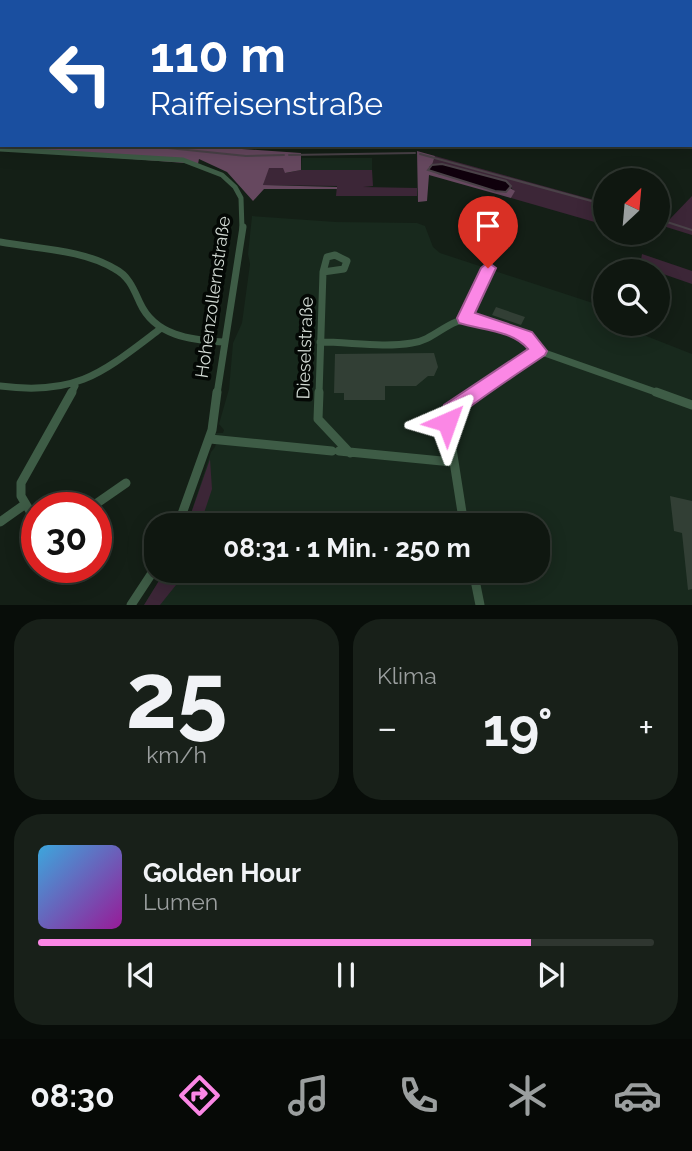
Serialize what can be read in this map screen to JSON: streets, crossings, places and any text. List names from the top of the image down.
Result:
{
  "streets": {
    "street": ["Hohenzollernstraße", "Dieselstraße"]
  },
  "north": "top right",
  "page": {
    "turn": ["110 m", "Raiffeisenstraße"],
    "limit": "30",
    "trip": "08:31 · 1 Min. · 250 m",
    "tile": [
      ["25", "km/h"],
      "Klima"
    ],
    "heat": ["−", "19°", "+"],
    "song": ["Golden Hour", "Lumen"],
    "tabs": "08:30"
  }
}
